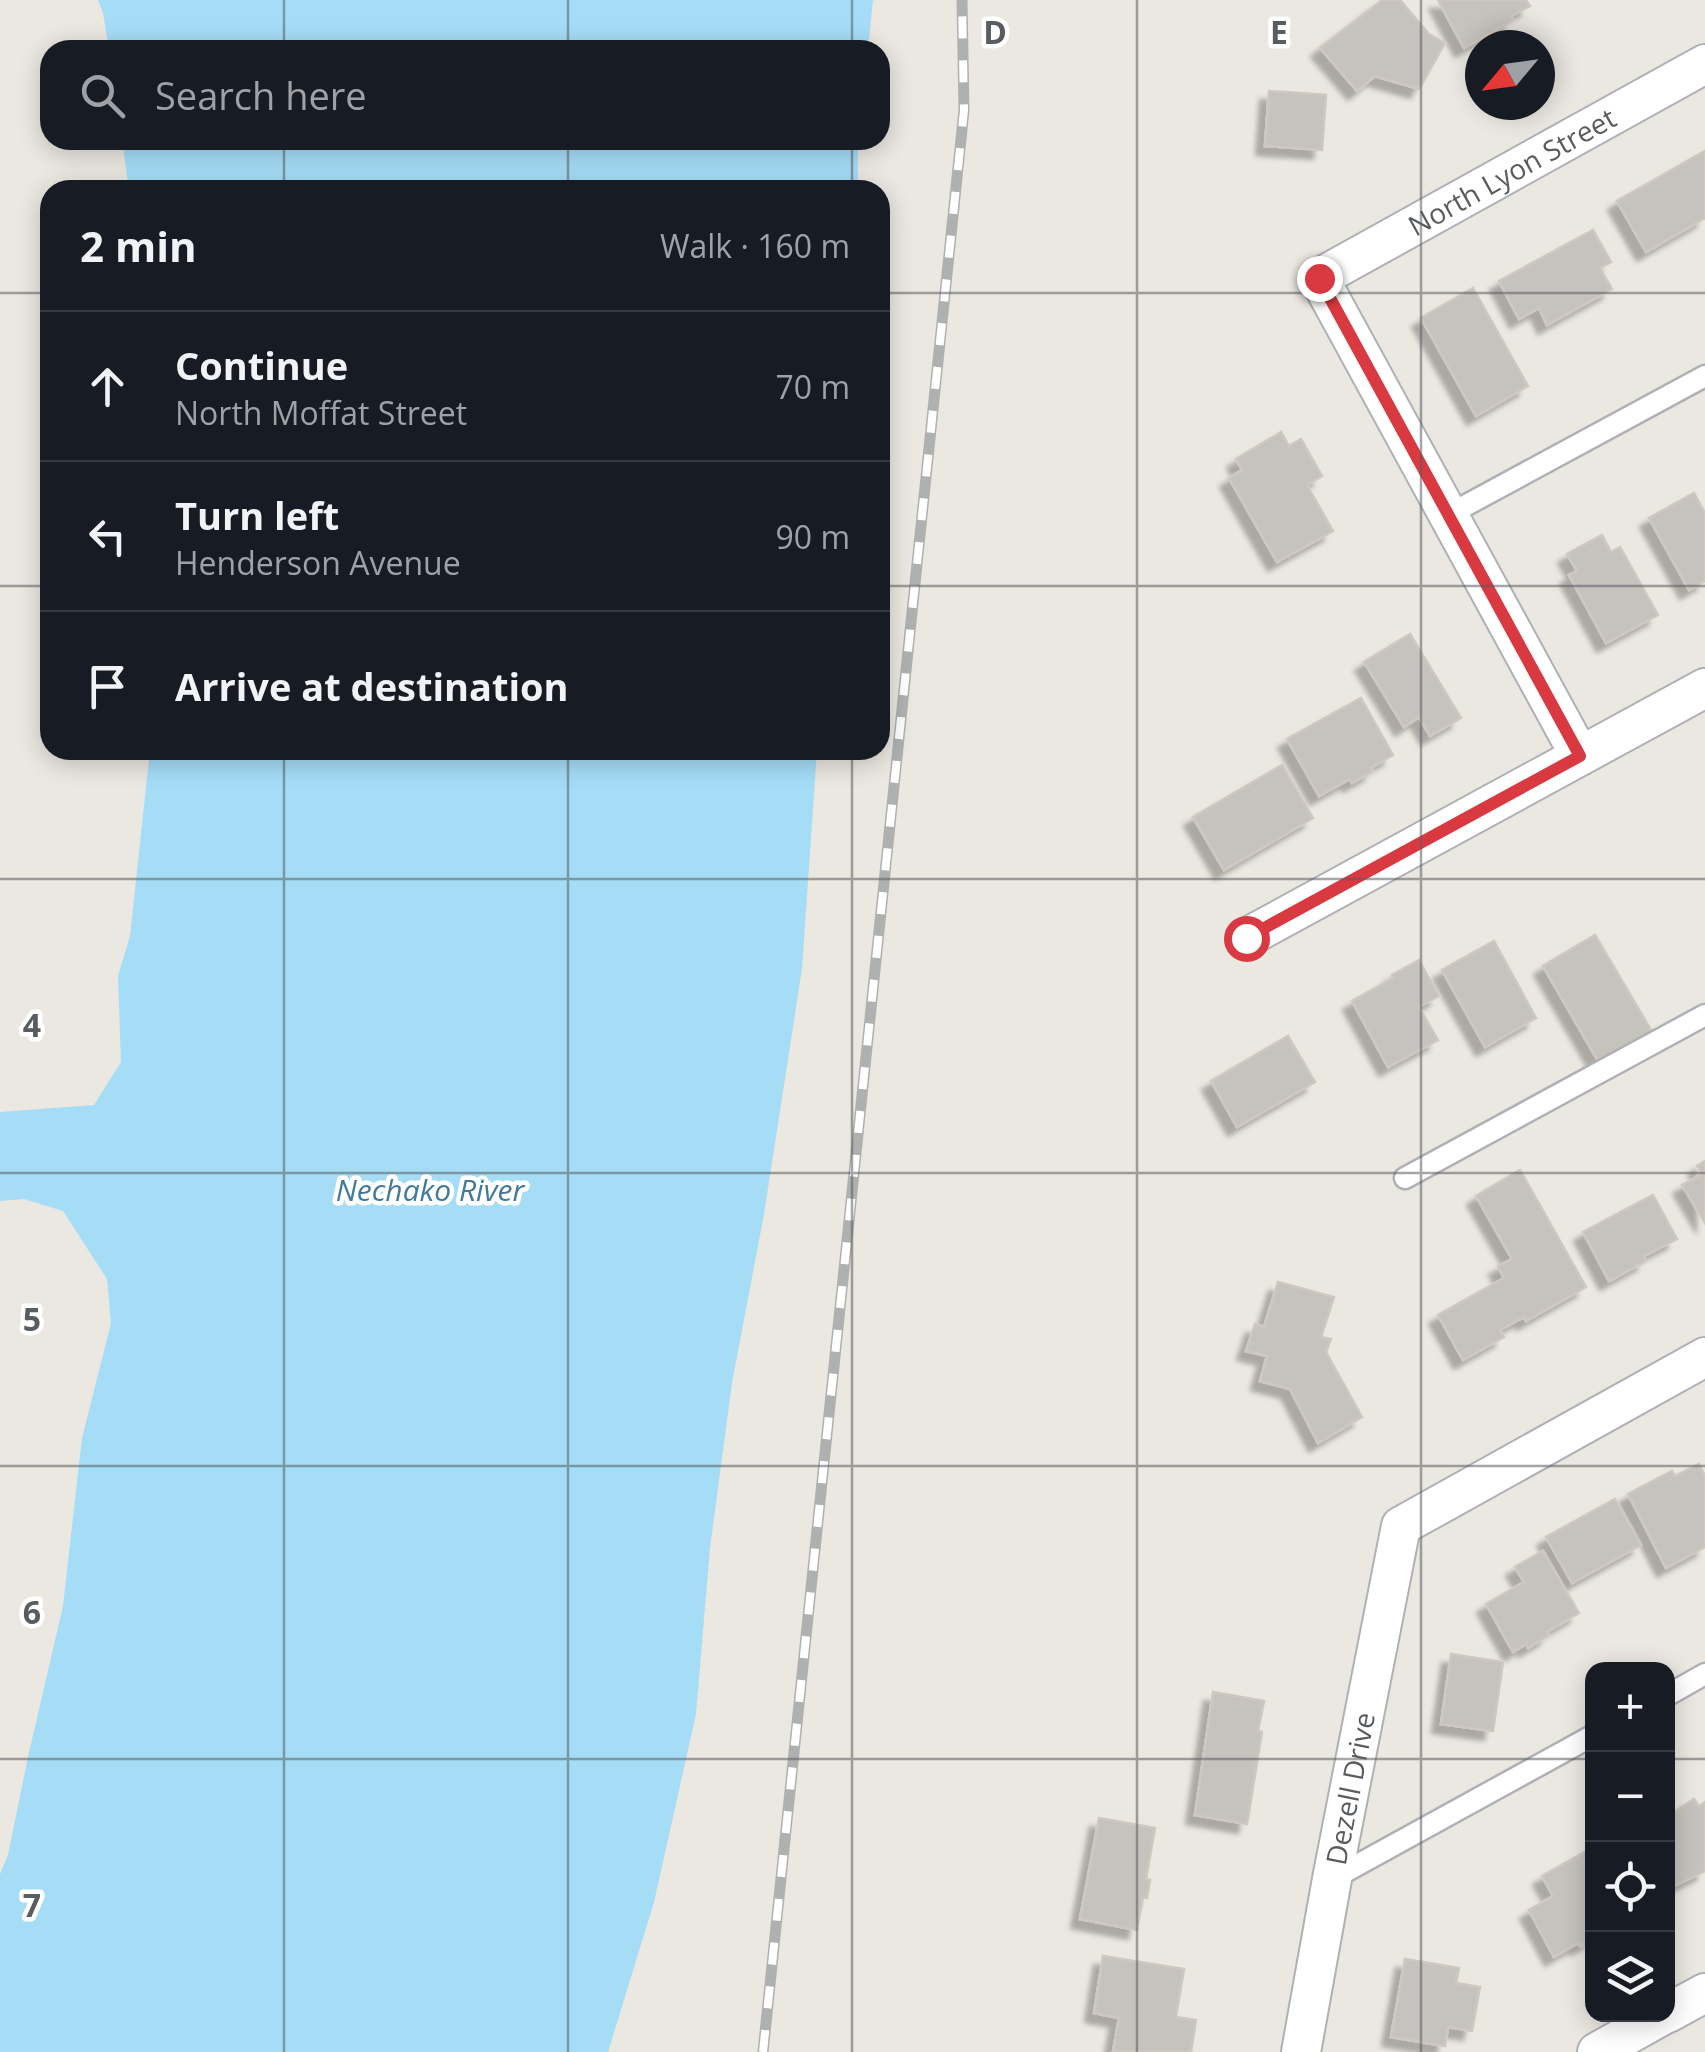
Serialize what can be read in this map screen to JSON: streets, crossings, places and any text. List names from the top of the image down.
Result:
{
  "streets": {
    "street": ["North Lyon Street", "Dezell Drive"]
  },
  "water": ["Nechako River"],
  "north": "bottom left",
  "page": {
    "search": "Search here",
    "heading": ["2 min", "Walk · 160 m"],
    "list": [
      ["Continue", "North Moffat Street", "70 m"],
      ["Turn left", "Henderson Avenue", "90 m"],
      "Arrive at destination"
    ],
    "map_buttons": ["+", "−"]
  },
  "grid": {
    "columns": ["D", "E"],
    "rows": [
      "4",
      "5",
      "6",
      "7"
    ]
  }
}
